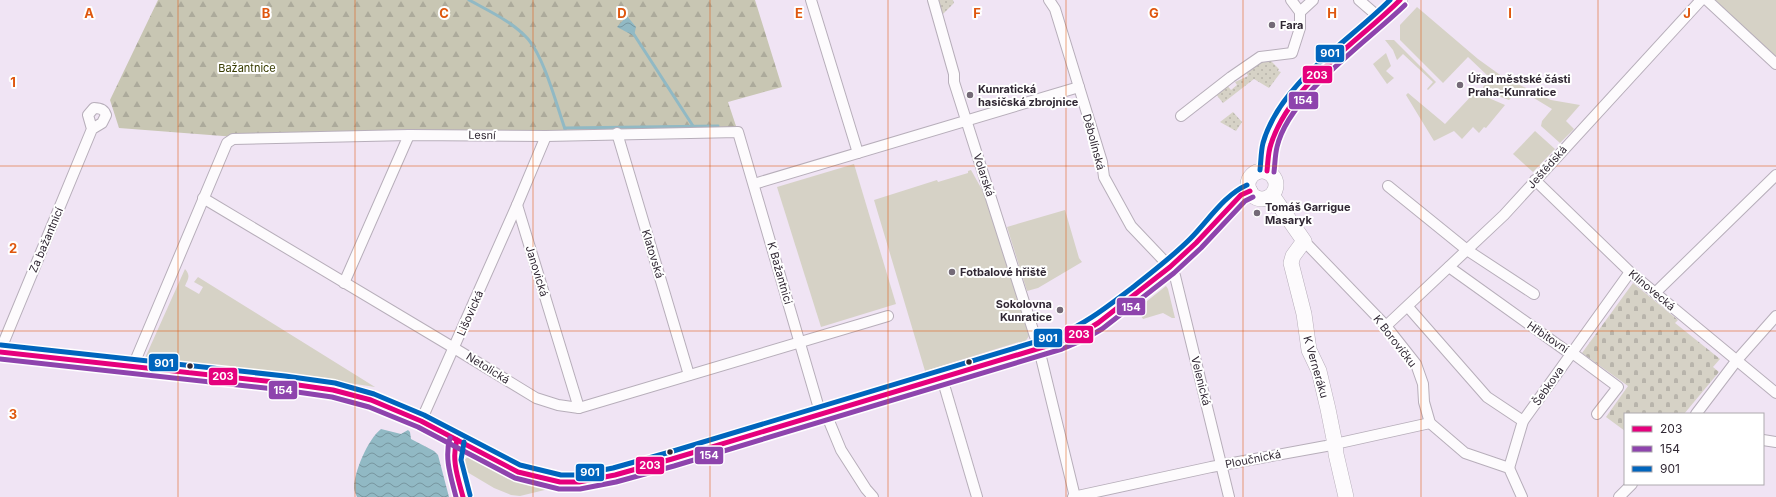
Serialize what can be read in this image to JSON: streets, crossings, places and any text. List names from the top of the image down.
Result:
{
  "streets": {
    "street": [
      "Lesní",
      "Děbolínská",
      "Ještědská",
      "Volarská",
      "Za bažantnicí",
      "Klatovská",
      "Janovická",
      "K Bažantnici",
      "Klínovecká",
      "Lišovická",
      "Hřbitovní",
      "K Borovíčku",
      "K Verneráku",
      "Netolická",
      "Velenická",
      "Šebkova",
      "Ploučnická"
    ]
  },
  "crossings": [
    ["Lesní", "Klatovská"],
    ["Lesní", "K Bažantnici"],
    ["Lesní", "Netolická"],
    ["Děbolínská", "Velenická"],
    ["Ještědská", "Klínovecká"],
    ["Ještědská", "Hřbitovní"],
    ["Ještědská", "K Borovíčku"],
    ["Volarská", "Ploučnická"],
    ["Klatovská", "Netolická"],
    ["Janovická", "Lišovická"],
    ["Janovická", "Netolická"],
    ["K Bažantnici", "Netolická"],
    ["Klínovecká", "Šebkova"],
    ["Lišovická", "Netolická"],
    ["Hřbitovní", "Šebkova"],
    ["K Borovíčku", "K Verneráku"],
    ["K Borovíčku", "Ploučnická"],
    ["K Verneráku", "Ploučnická"],
    ["Velenická", "Ploučnická"]
  ],
  "parks": ["Bažantnice"],
  "places": [
    "Fara",
    "Úřad městské části Praha-Kunratice",
    "Kunratická hasičská zbrojnice",
    "Tomáš Garrigue Masaryk",
    "Fotbalové hřiště",
    "Sokolovna Kunratice"
  ],
  "lines": ["transit line 203", "transit line 901", "transit line 154"],
  "legend": ["203", "154", "901"],
  "grid": {
    "columns": [
      "A",
      "B",
      "C",
      "D",
      "E",
      "F",
      "G",
      "H",
      "I",
      "J"
    ],
    "rows": ["1", "2", "3"]
  }
}
